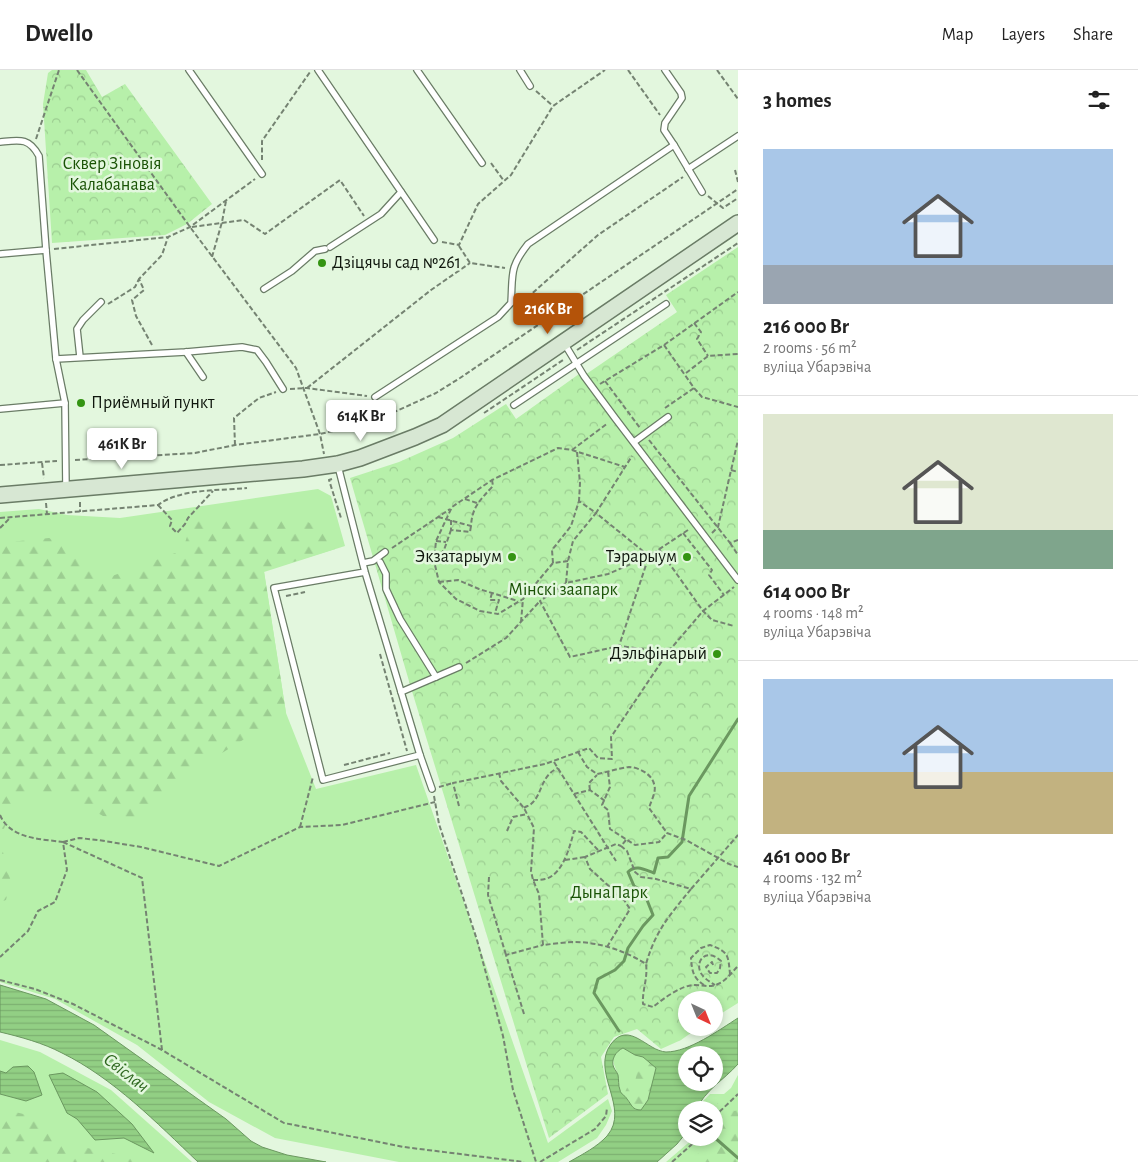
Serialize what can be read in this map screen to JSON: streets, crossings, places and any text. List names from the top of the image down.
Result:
{
  "water": ["Свіслач"],
  "parks": ["Сквер Зіновія Калабанава", "Мінскі заапарк", "ДынаПарк"],
  "places": [
    "Дзіцячы сад №261",
    "Приёмный пункт",
    "Экзатарыум",
    "Тэрарыум",
    "Дэльфінарый"
  ],
  "north": "bottom right",
  "page": {
    "header": "Dwello",
    "nav": ["Map", "Layers", "Share"],
    "heading": "3 homes",
    "list": [
      {
        "name": "216 000 Br",
        "note": "2 rooms · 56 m² · вуліца Убарэвіча"
      },
      {
        "name": "614 000 Br",
        "note": "4 rooms · 148 m² · вуліца Убарэвіча"
      },
      {
        "name": "461 000 Br",
        "note": "4 rooms · 132 m² · вуліца Убарэвіча"
      }
    ],
    "price": ["216K Br", "614K Br", "461K Br"]
  }
}
